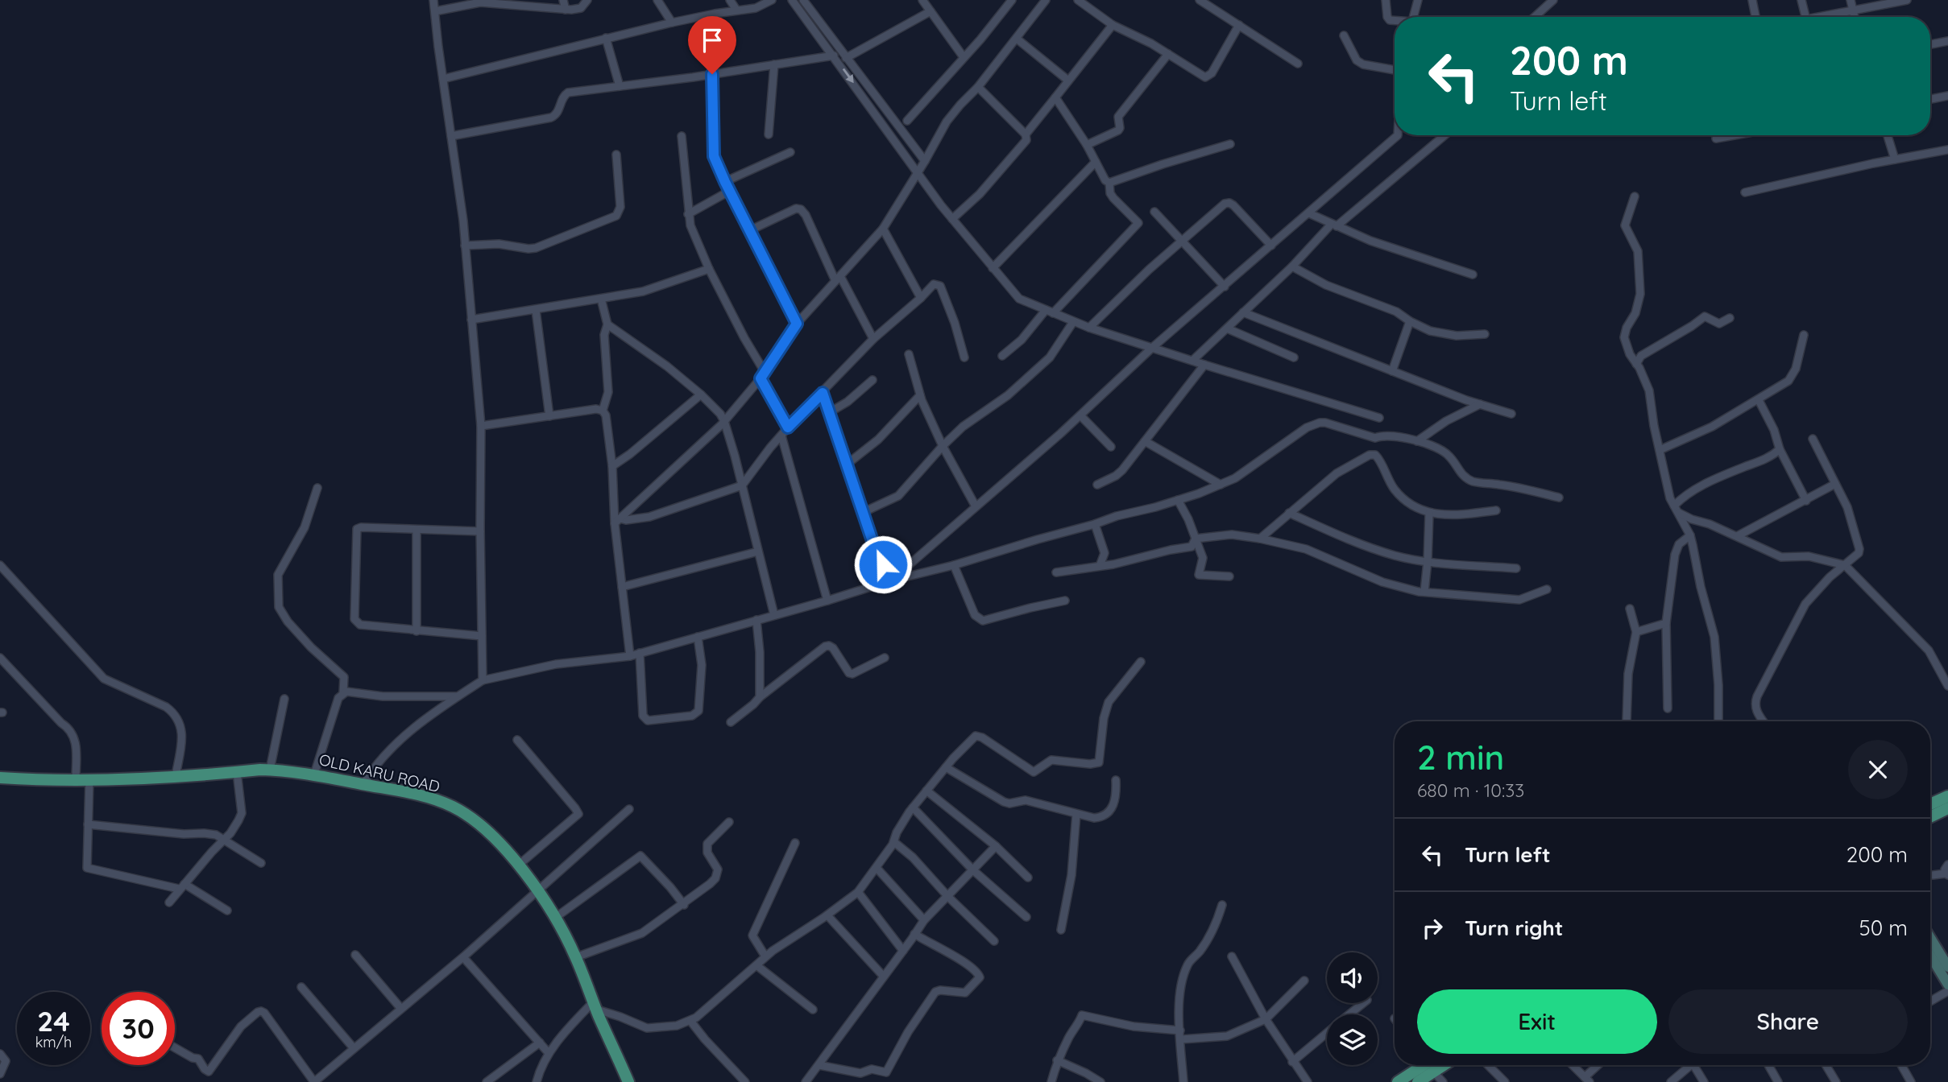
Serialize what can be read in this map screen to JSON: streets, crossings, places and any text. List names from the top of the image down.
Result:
{
  "streets": {
    "main road": ["OLD KARU ROAD"]
  },
  "page": {
    "turn": ["200 m", "Turn left"],
    "heading": ["2 min", "680 m · 10:33"],
    "list": [
      {
        "name": "Turn left",
        "value": "200 m"
      },
      {
        "name": "Turn right",
        "value": "50 m"
      }
    ],
    "buttons": ["Exit", "Share"],
    "speed": "24 km/h",
    "limit": "30"
  }
}
